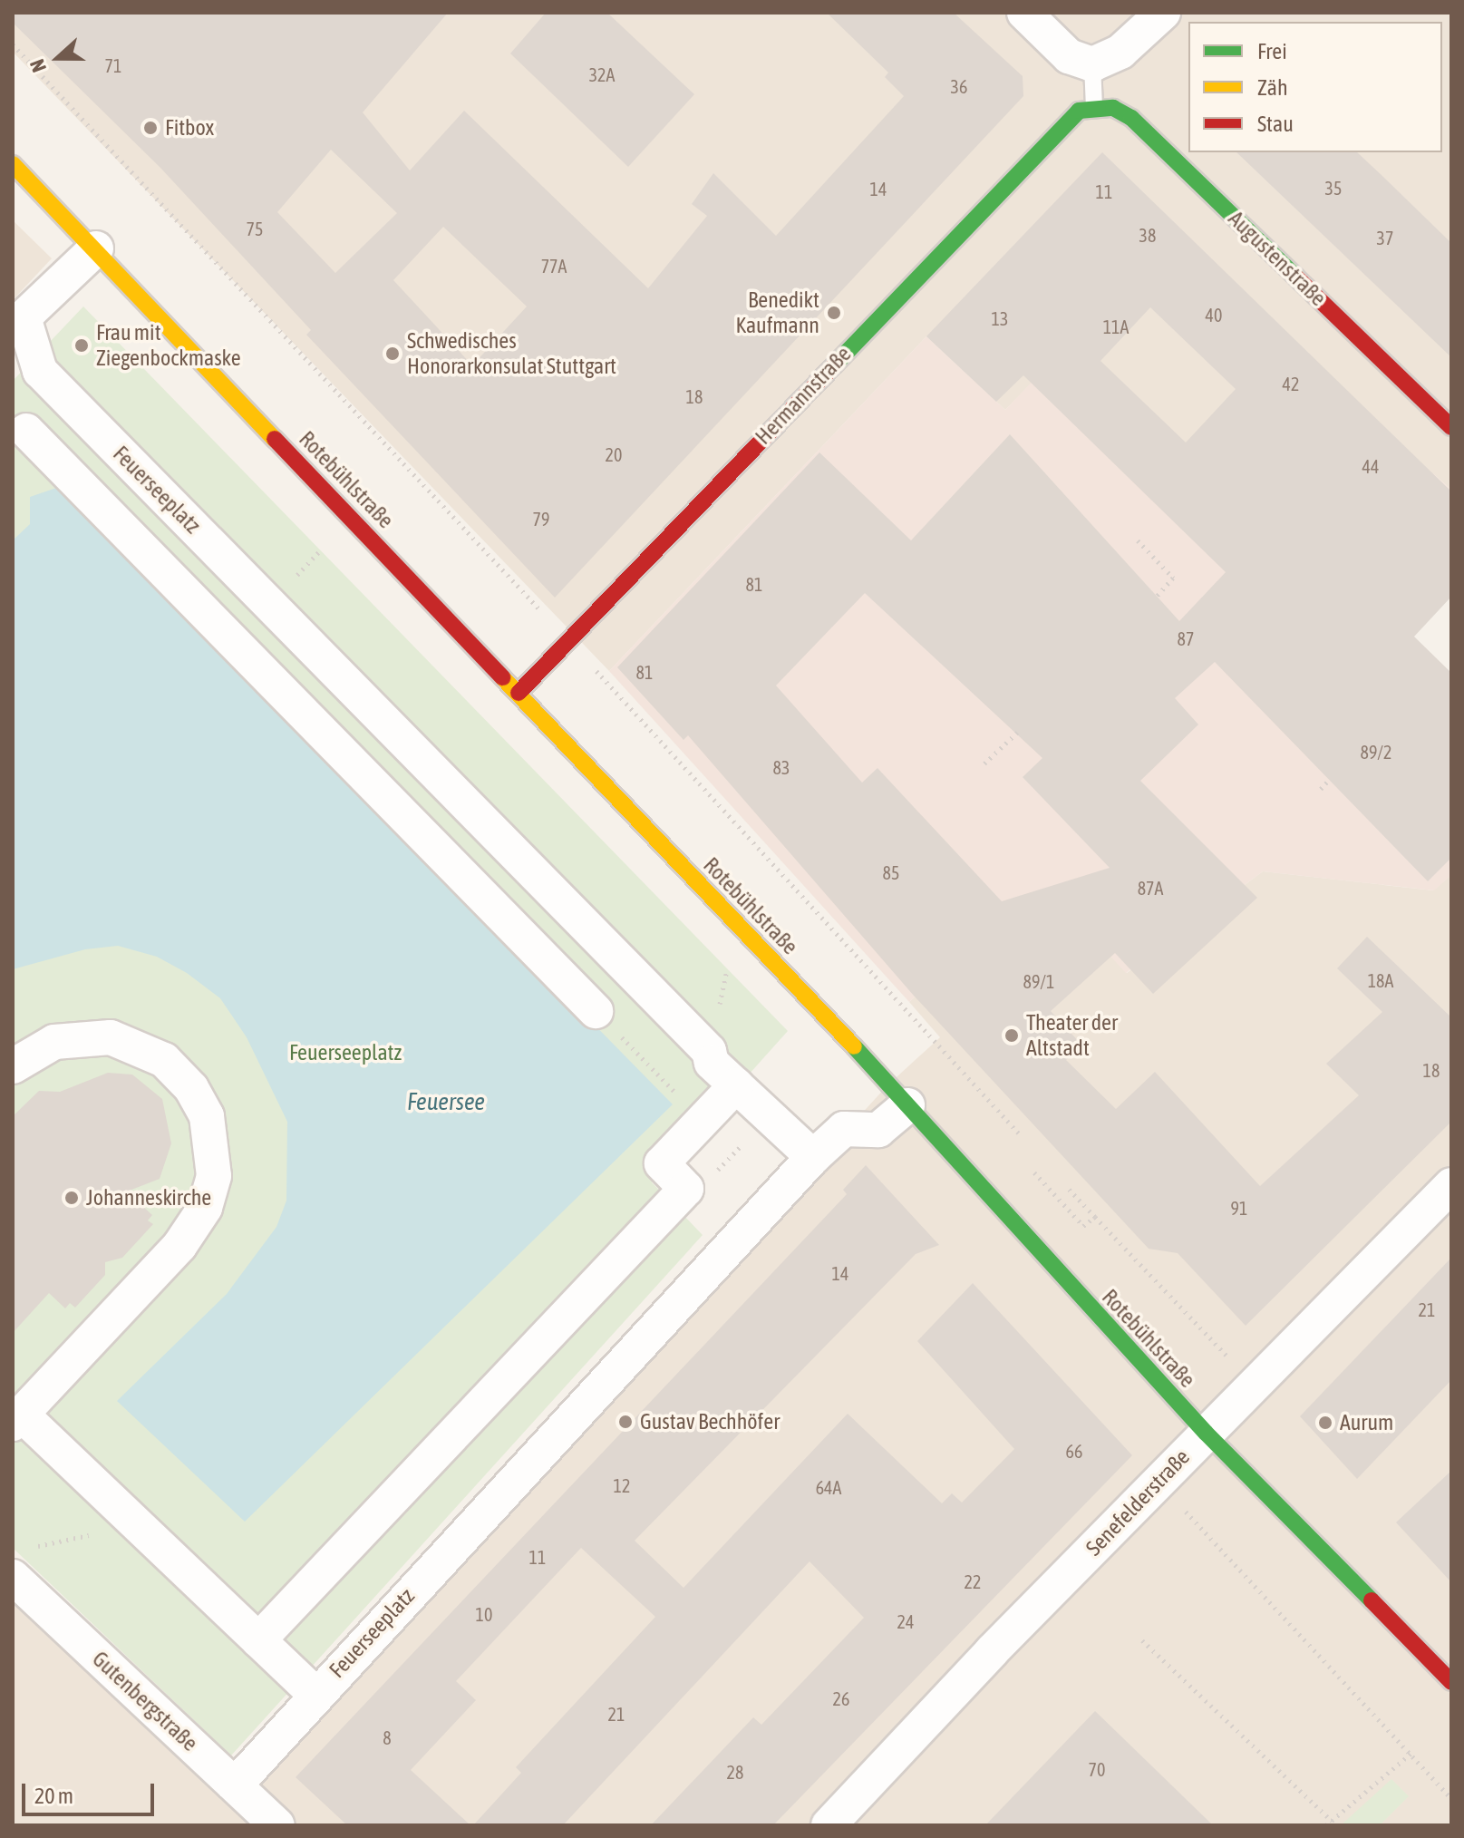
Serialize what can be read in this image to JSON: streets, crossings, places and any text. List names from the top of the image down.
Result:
{
  "streets": {
    "main road": ["Augustenstraße", "Hermannstraße", "Rotebühlstraße"],
    "street": ["Feuerseeplatz", "Senefelderstraße", "Gutenbergstraße"]
  },
  "crossings": [
    ["Augustenstraße", "Hermannstraße"],
    ["Hermannstraße", "Rotebühlstraße"],
    ["Rotebühlstraße", "Feuerseeplatz"],
    ["Rotebühlstraße", "Senefelderstraße"],
    ["Feuerseeplatz", "Gutenbergstraße"]
  ],
  "water": ["Feuersee"],
  "parks": ["Feuerseeplatz"],
  "places": [
    "Fitbox",
    "Benedikt Kaufmann",
    "Frau mit Ziegenbockmaske",
    "Schwedisches Honorarkonsulat Stuttgart",
    "Theater der Altstadt",
    "Johanneskirche",
    "Gustav Bechhöfer",
    "Aurum"
  ],
  "house_numbers": [
    "71",
    "32A",
    "36",
    "35",
    "14",
    "11",
    "75",
    "38",
    "37",
    "77A",
    "40",
    "13",
    "11A",
    "42",
    "18",
    "20",
    "44",
    "79",
    "81",
    "87",
    "81",
    "89/2",
    "83",
    "85",
    "87A",
    "18A",
    "89/1",
    "18",
    "91",
    "14",
    "21",
    "66",
    "12",
    "64A",
    "11",
    "22",
    "10",
    "24",
    "26",
    "21",
    "8",
    "70",
    "28"
  ],
  "legend": ["Frei", "Zäh", "Stau"],
  "scale_bar": "20 m",
  "north": "left"
}
